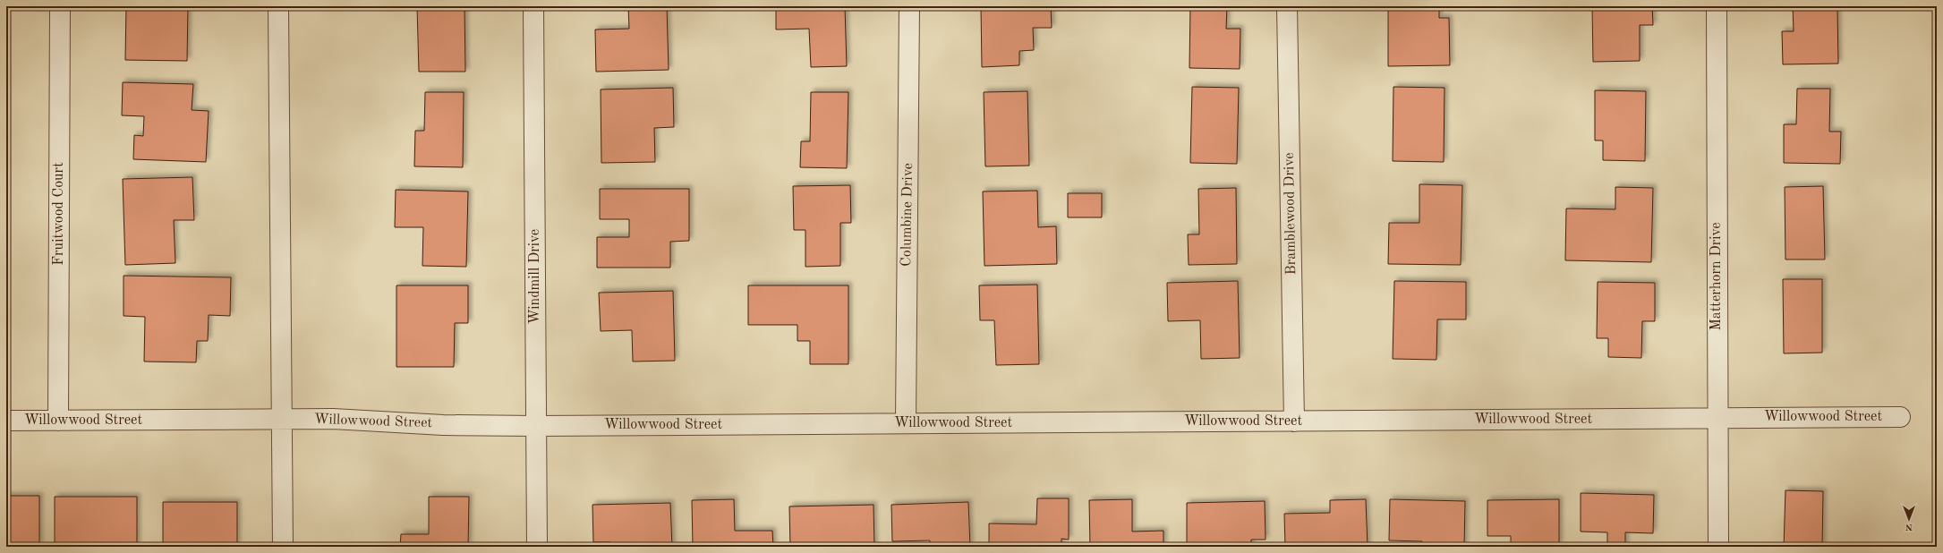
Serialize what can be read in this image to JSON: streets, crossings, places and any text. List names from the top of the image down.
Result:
{
  "streets": {
    "street": [
      "Fruitwood Court",
      "Bramblewood Drive",
      "Columbine Drive",
      "Windmill Drive",
      "Matterhorn Drive",
      "Willowwood Street"
    ]
  },
  "crossings": [
    ["Fruitwood Court", "Willowwood Street"],
    ["Bramblewood Drive", "Willowwood Street"],
    ["Columbine Drive", "Willowwood Street"],
    ["Windmill Drive", "Willowwood Street"],
    ["Matterhorn Drive", "Willowwood Street"]
  ],
  "north": "bottom"
}
